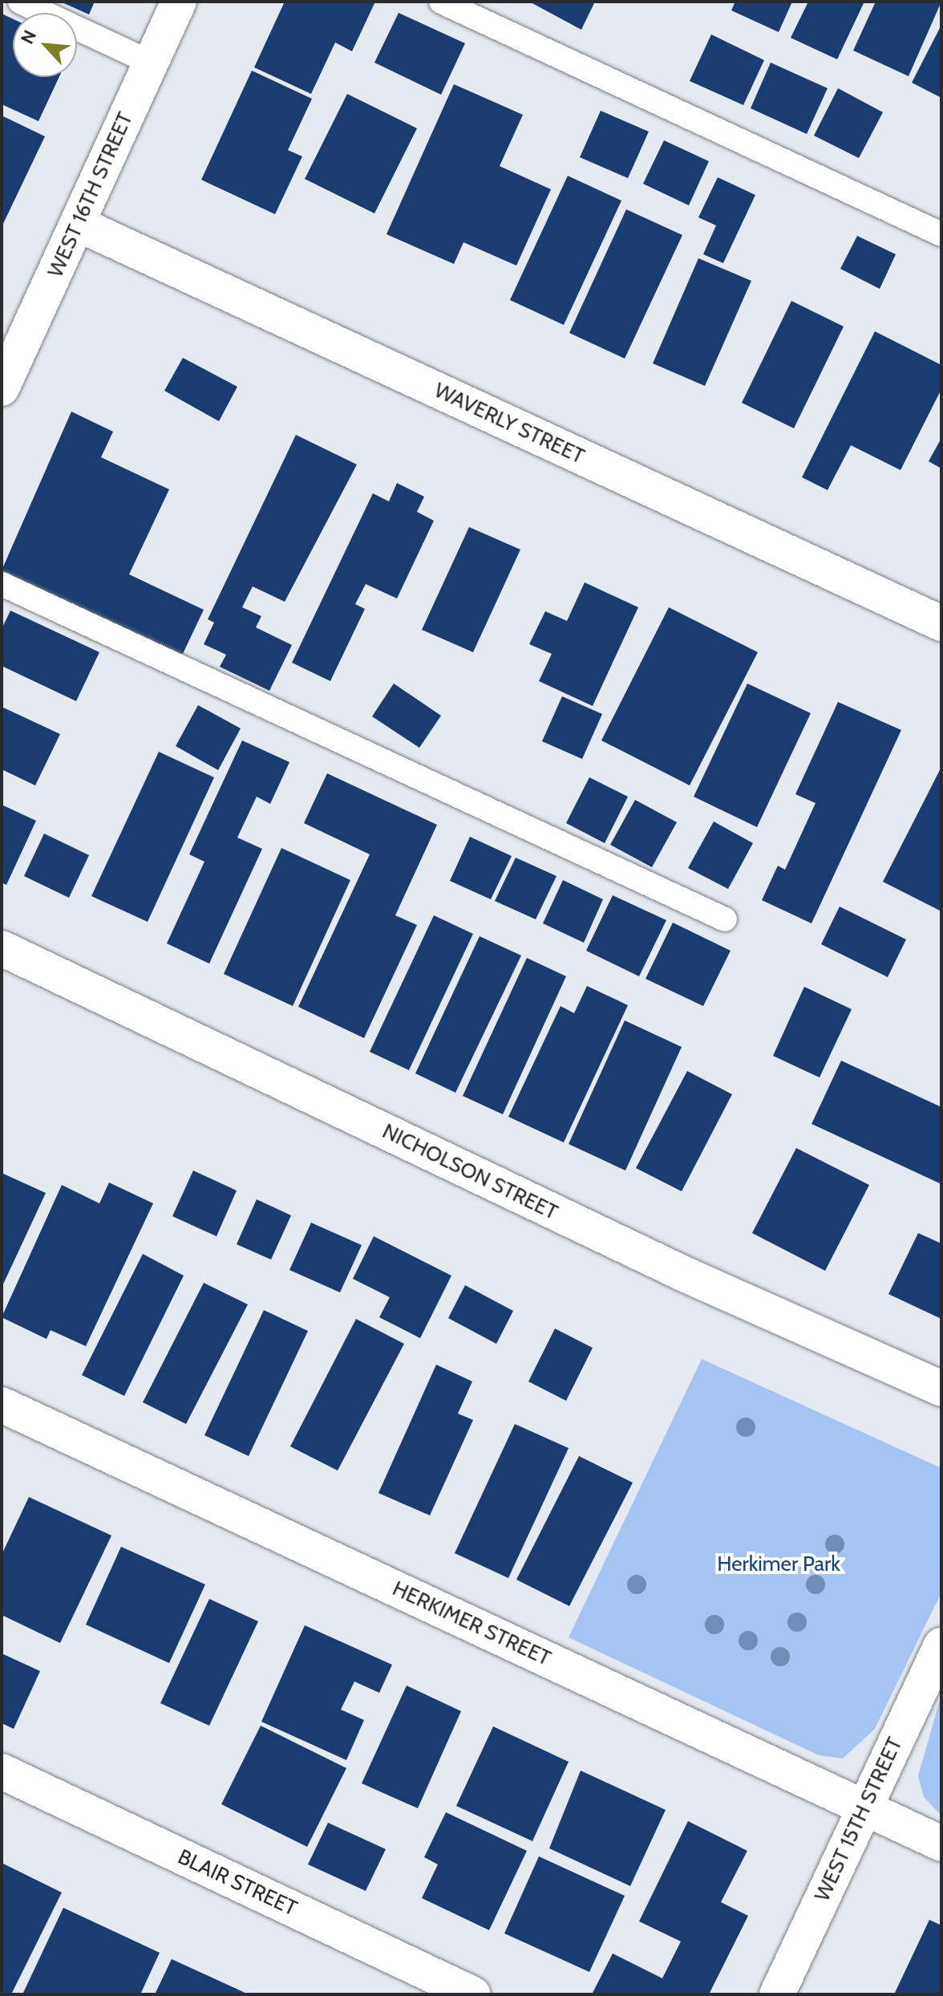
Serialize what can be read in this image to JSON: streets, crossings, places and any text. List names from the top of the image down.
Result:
{
  "streets": {
    "street": [
      "WEST 16TH STREET",
      "WAVERLY STREET",
      "NICHOLSON STREET",
      "HERKIMER STREET",
      "WEST 15TH STREET",
      "BLAIR STREET"
    ]
  },
  "crossings": [
    ["WEST 16TH STREET", "WAVERLY STREET"],
    ["HERKIMER STREET", "WEST 15TH STREET"]
  ],
  "parks": ["Herkimer Park"],
  "north": "top left"
}
